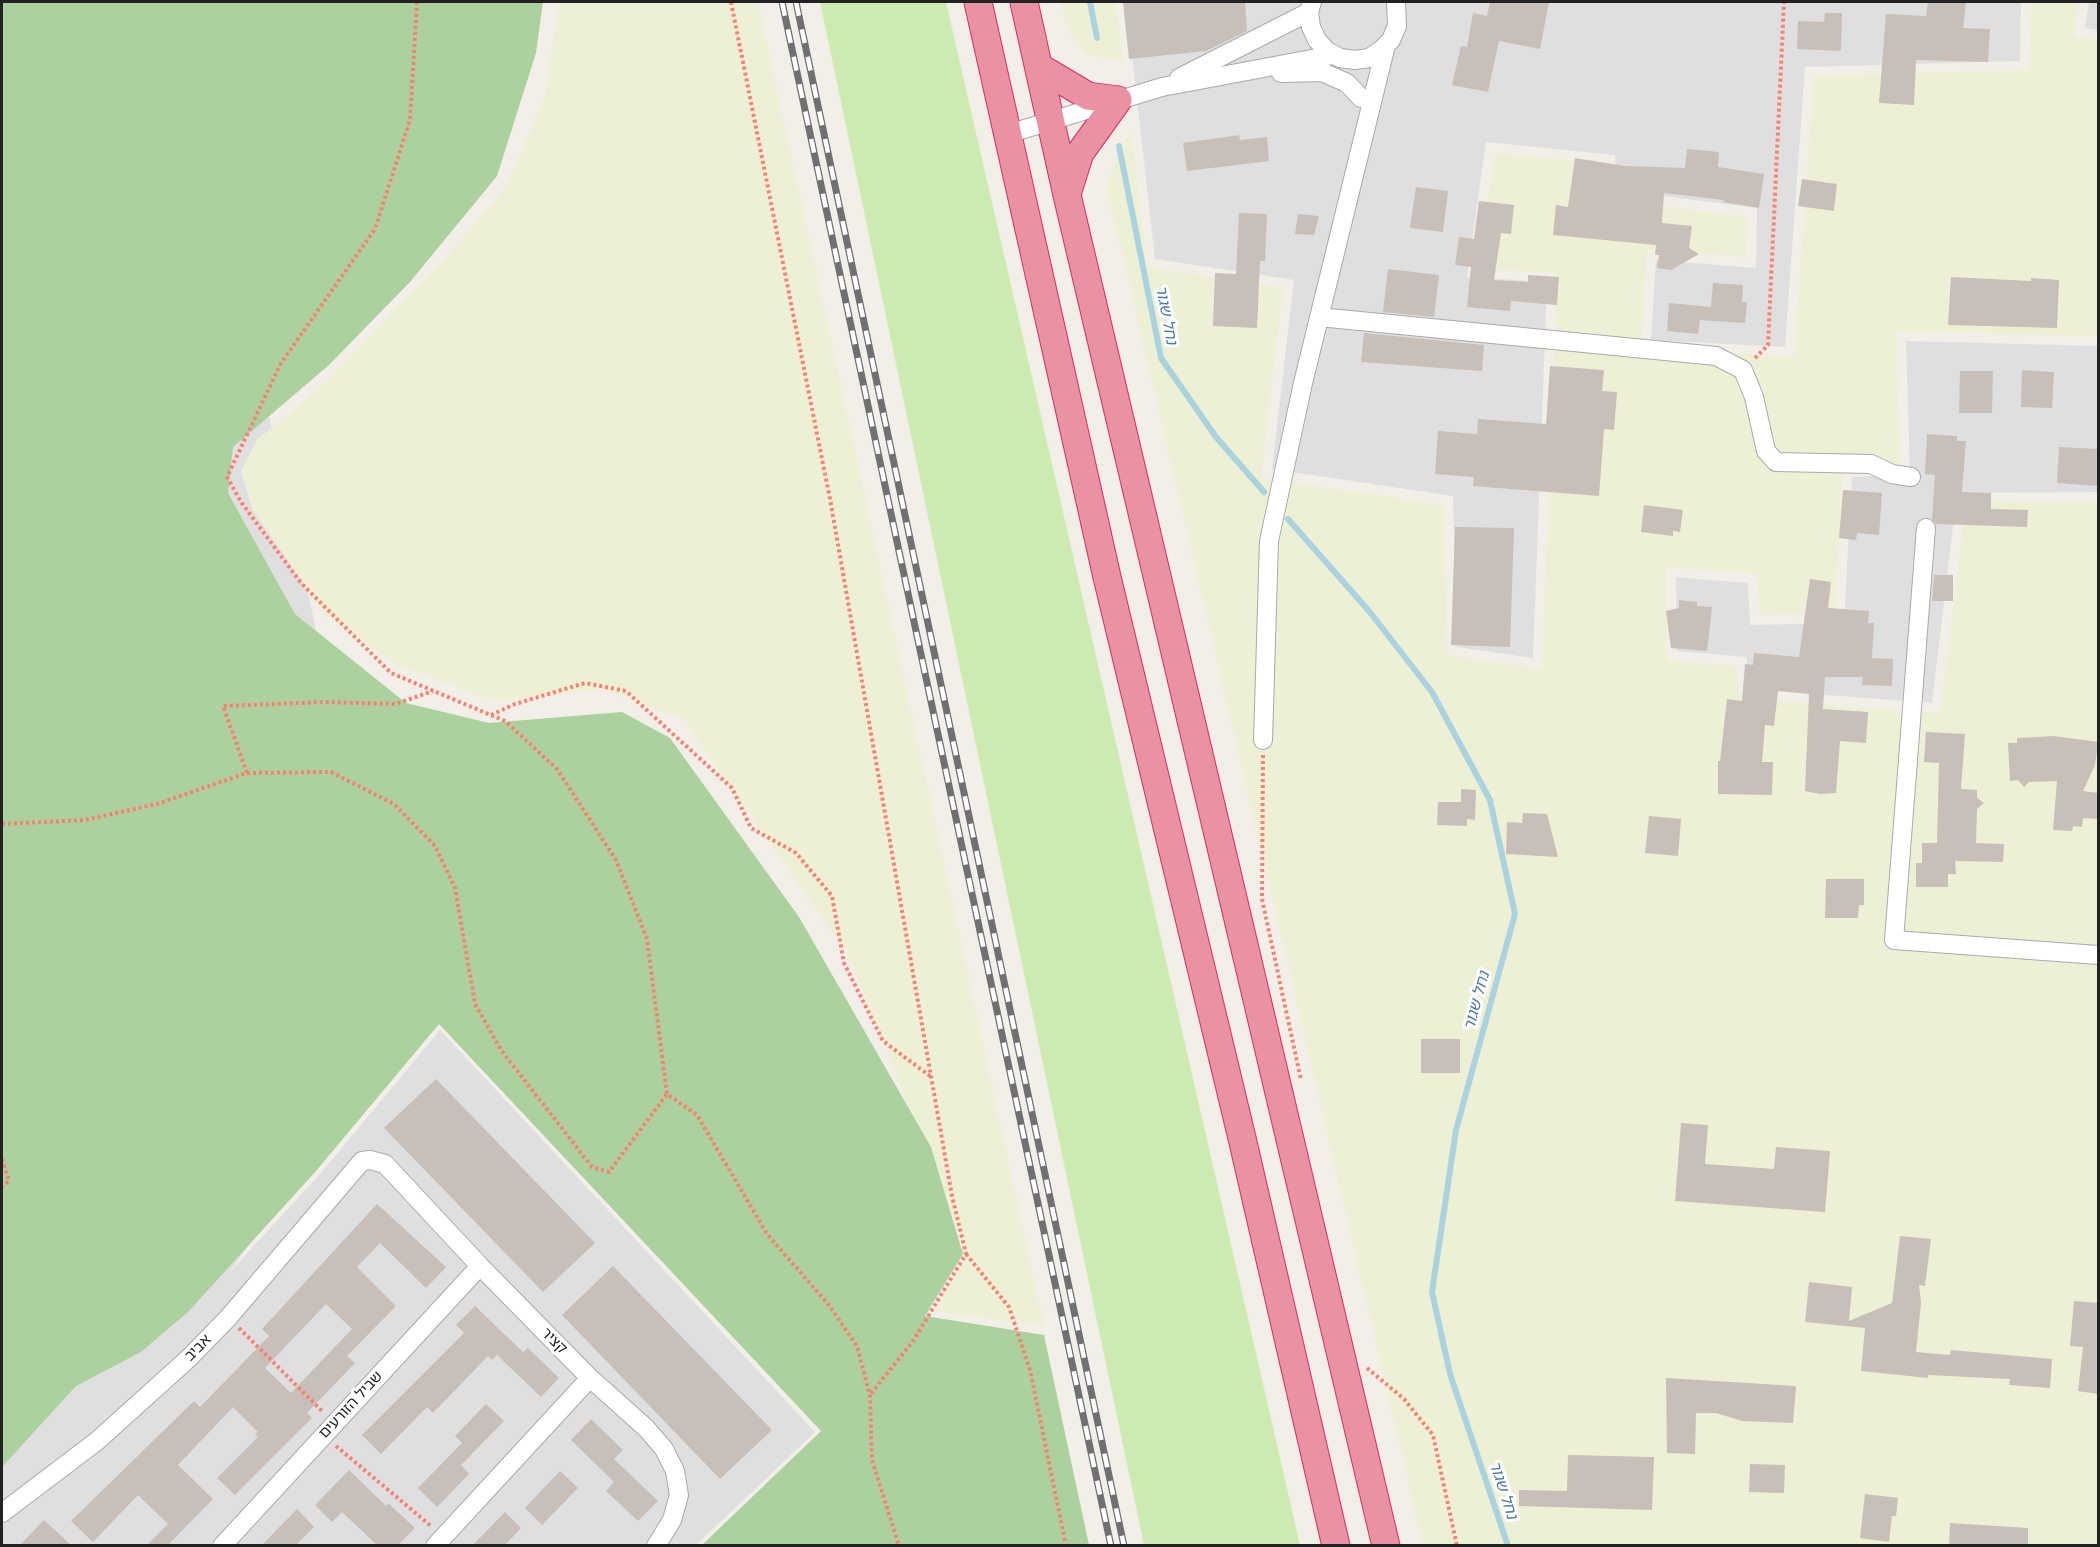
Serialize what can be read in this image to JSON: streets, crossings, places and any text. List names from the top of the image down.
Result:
{
  "streets": {
    "street": ["קציר", "אביב", "שביל הזורעים"]
  },
  "crossings": [
    ["קציר", "אביב"],
    ["קציר", "שביל הזורעים"]
  ],
  "water": ["נחל שגור"]
}
